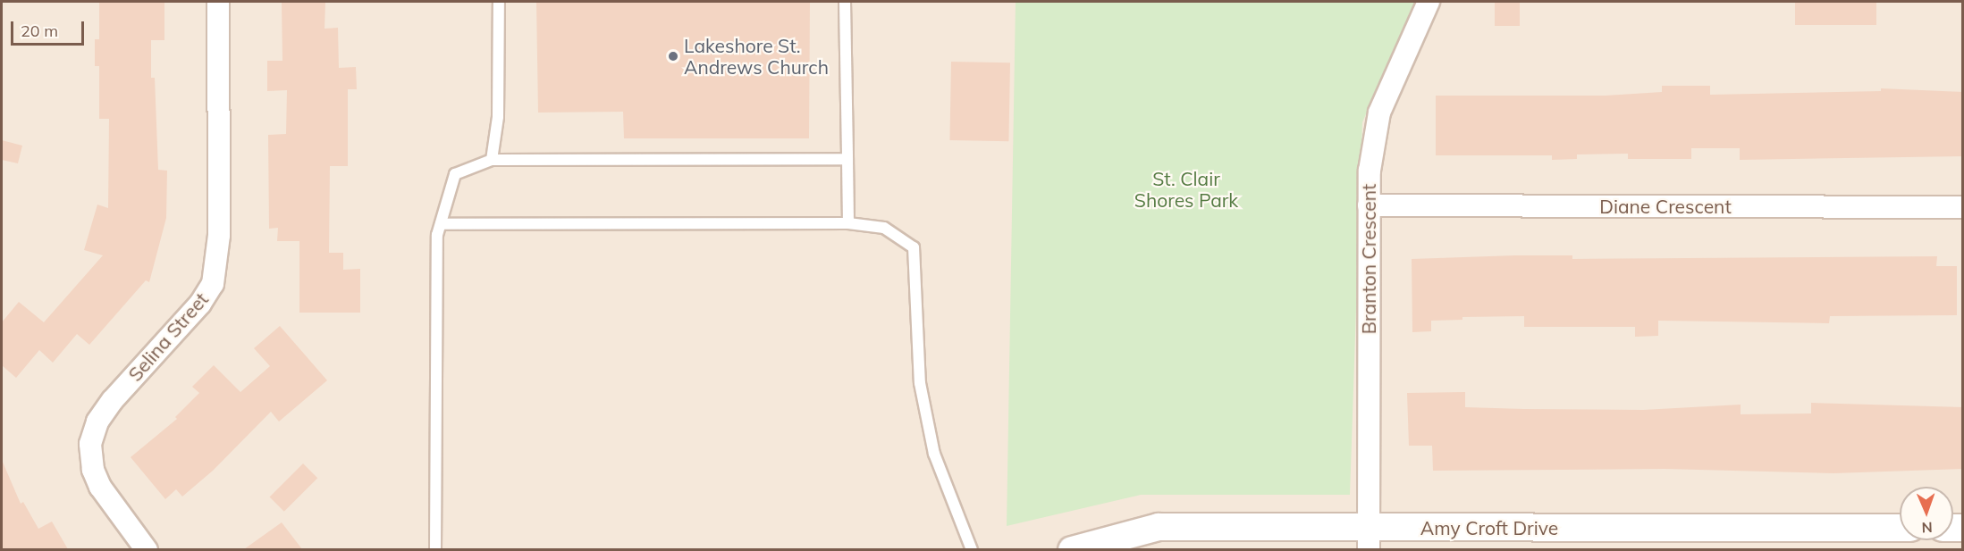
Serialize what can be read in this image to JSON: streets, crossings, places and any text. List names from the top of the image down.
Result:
{
  "streets": {
    "street": [
      "Diane Crescent",
      "Branton Crescent",
      "Selina Street",
      "Amy Croft Drive"
    ]
  },
  "crossings": [
    ["Diane Crescent", "Branton Crescent"],
    ["Branton Crescent", "Amy Croft Drive"]
  ],
  "parks": ["St. Clair Shores Park"],
  "places": ["Lakeshore St. Andrews Church"],
  "scale_bar": "20 m",
  "north": "bottom"
}
